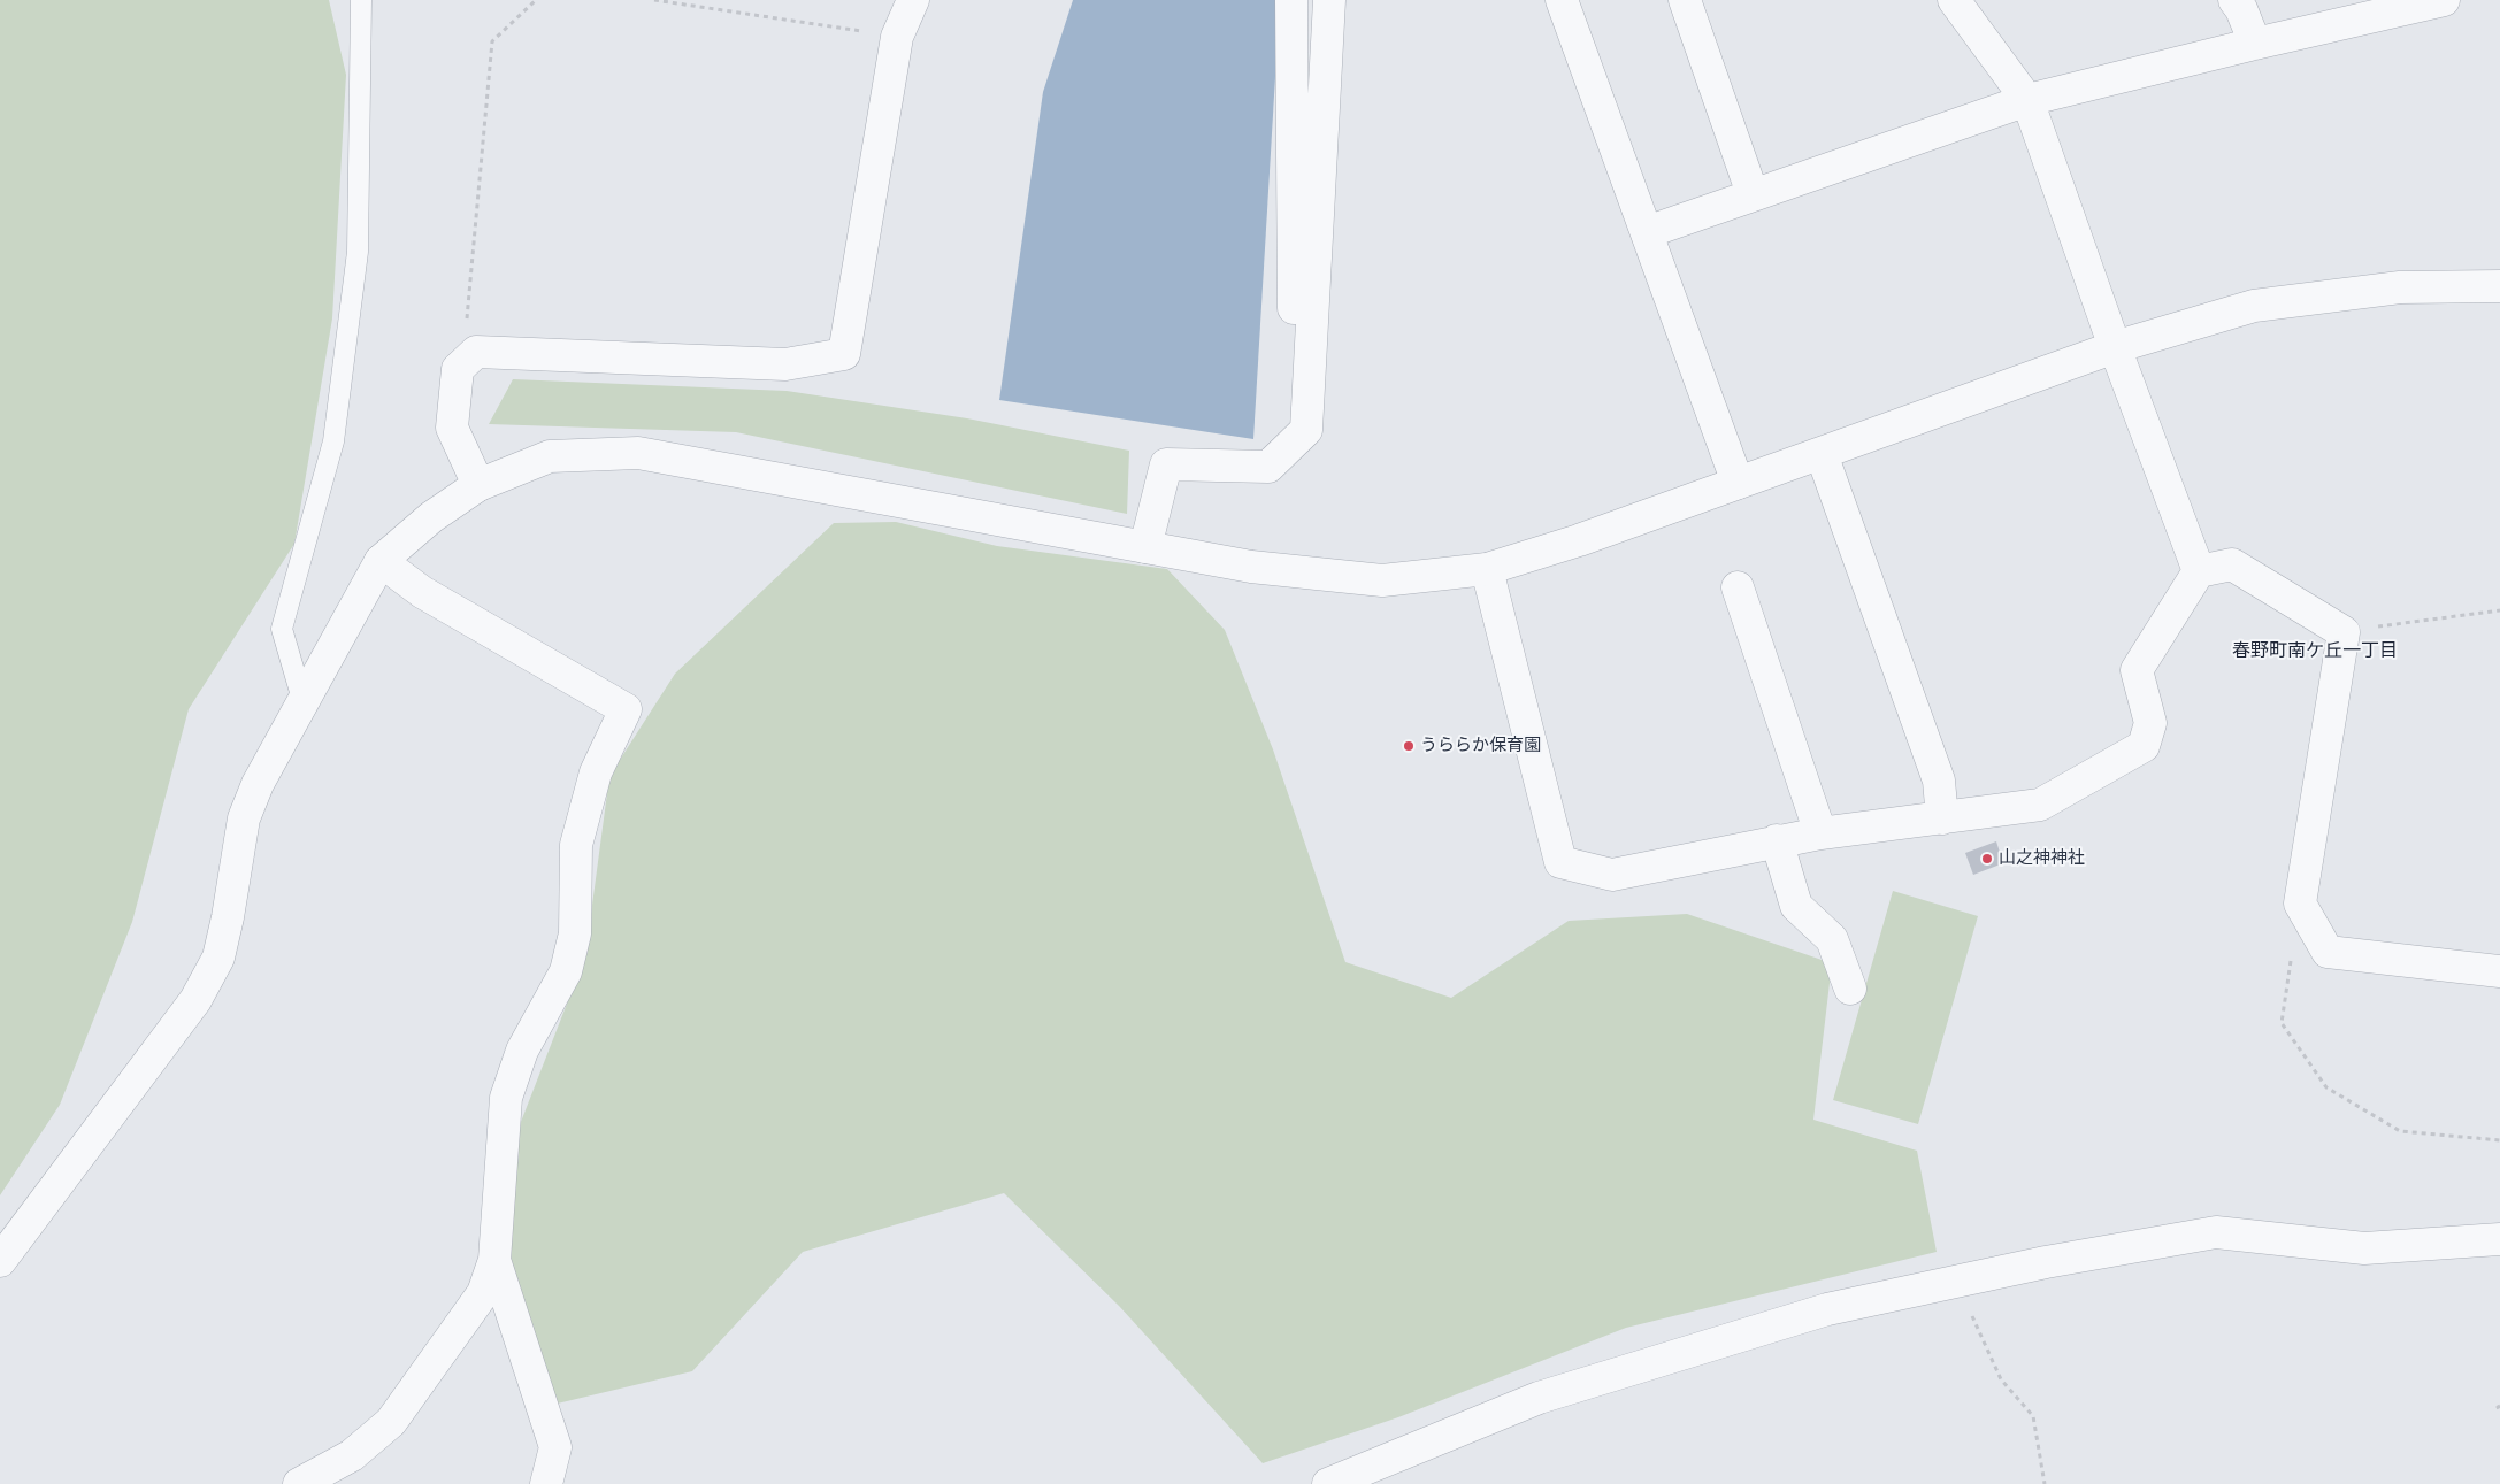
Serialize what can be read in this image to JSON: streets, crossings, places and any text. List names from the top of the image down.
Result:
{
  "districts": ["春野町南ケ丘一丁目"],
  "places": ["うららか保育園", "山之神神社"]
}
